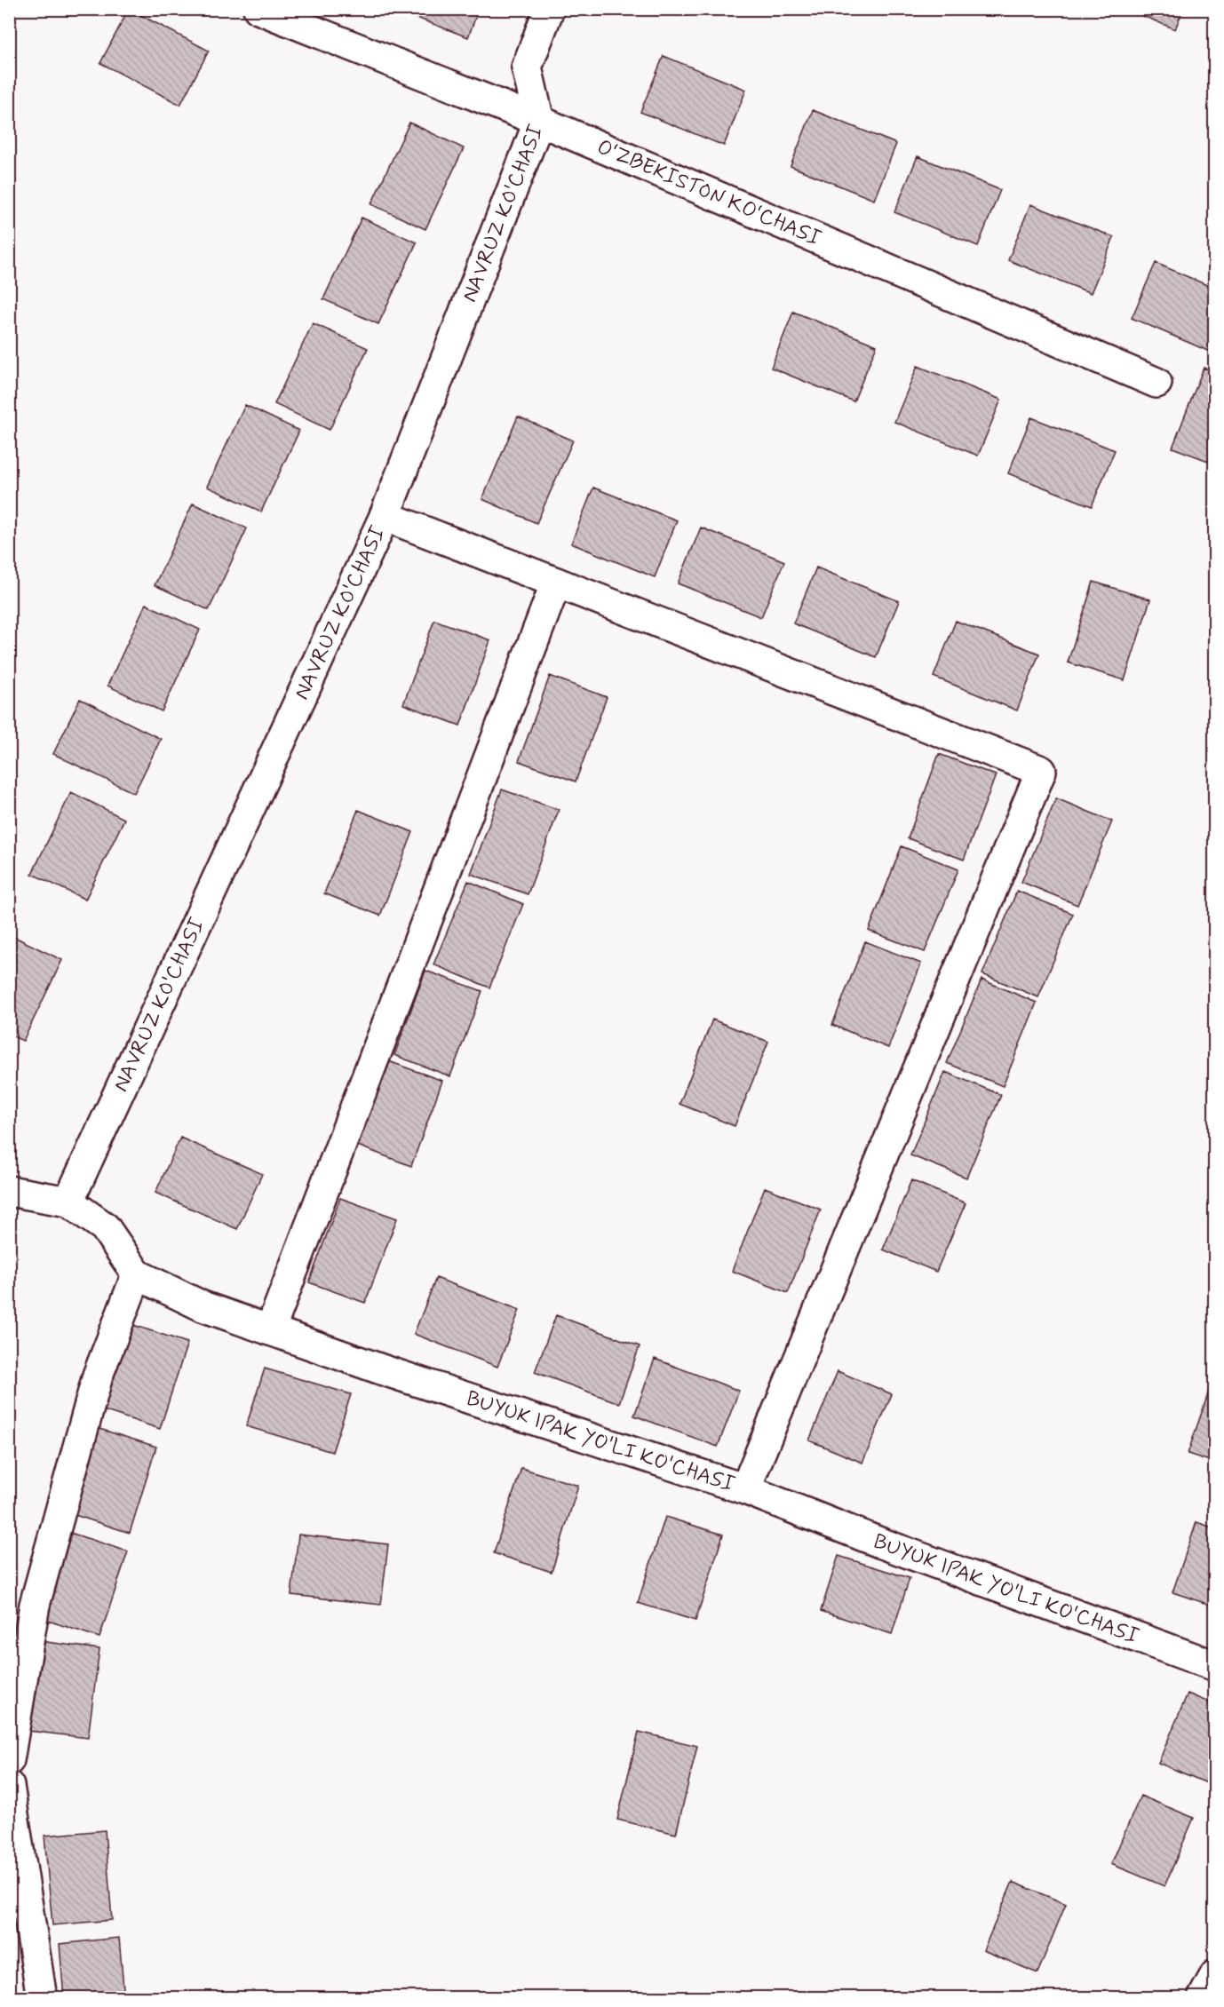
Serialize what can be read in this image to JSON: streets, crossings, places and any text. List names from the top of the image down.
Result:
{
  "streets": {
    "street": ["O‘ZBEKISTON KO‘CHASI", "NAVRUZ KO'CHASI", "BUYUK IPAK YO'LI KO'CHASI"]
  },
  "crossings": [
    ["O‘ZBEKISTON KO‘CHASI", "NAVRUZ KO'CHASI"],
    ["NAVRUZ KO'CHASI", "BUYUK IPAK YO'LI KO'CHASI"]
  ]
}
